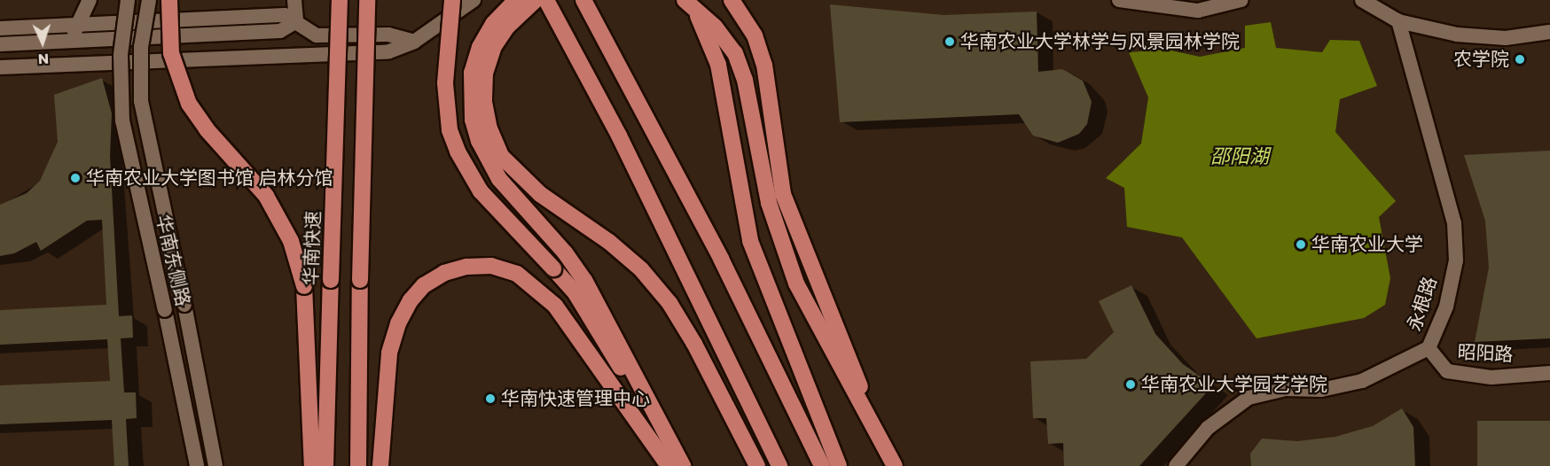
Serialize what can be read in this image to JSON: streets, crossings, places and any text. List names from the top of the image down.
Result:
{
  "streets": {
    "highway": ["华南快速"],
    "street": ["华南东侧路", "永根路", "昭阳路"]
  },
  "crossings": [
    ["永根路", "昭阳路"]
  ],
  "water": ["邵阳湖"],
  "places": [
    "华南农业大学林学与风景园林学院",
    "农学院",
    "华南农业大学图书馆 启林分馆",
    "华南农业大学",
    "华南农业大学园艺学院",
    "华南快速管理中心"
  ],
  "north": "bottom"
}
